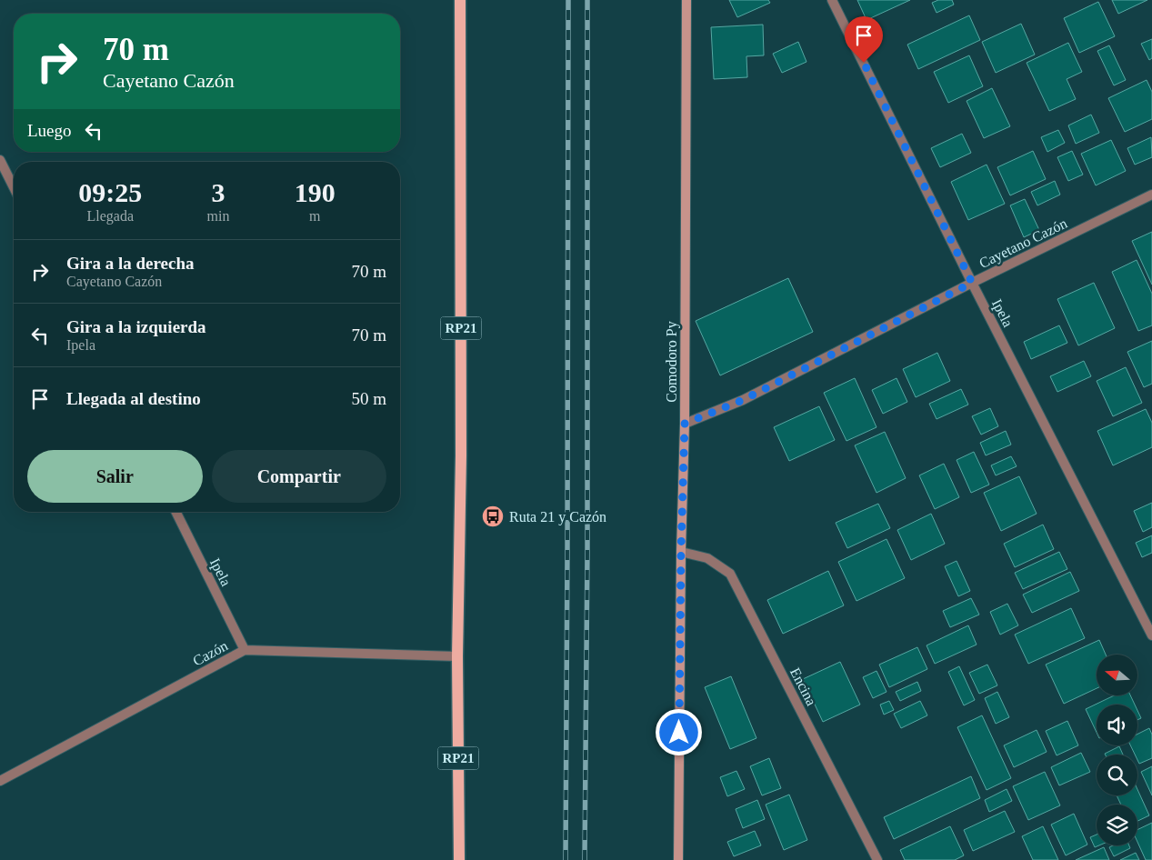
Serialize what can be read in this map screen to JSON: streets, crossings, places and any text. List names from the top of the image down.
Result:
{
  "streets": {
    "main road": ["RP21"],
    "street": [
      "Cayetano Cazón",
      "Ipela",
      "Comodoro Py",
      "Cazón",
      "Encina"
    ]
  },
  "crossings": [
    ["Cayetano Cazón", "Ipela"],
    ["Cayetano Cazón", "Comodoro Py"],
    ["Ipela", "Cazón"],
    ["RP21", "Cazón"],
    ["Comodoro Py", "Encina"]
  ],
  "places": {
    "bus stop": ["Ruta 21 y Cazón"]
  },
  "north": "left",
  "page": {
    "turn": ["70 m", "Cayetano Cazón"],
    "then": "Luego",
    "eta": [
      "09:25",
      "Llegada",
      "3",
      "min",
      "190",
      "m"
    ],
    "list": [
      {
        "name": "Gira a la derecha",
        "note": "Cayetano Cazón",
        "value": "70 m"
      },
      {
        "name": "Gira a la izquierda",
        "note": "Ipela",
        "value": "70 m"
      },
      {
        "name": "Llegada al destino",
        "value": "50 m"
      }
    ],
    "buttons": ["Salir", "Compartir"]
  }
}
